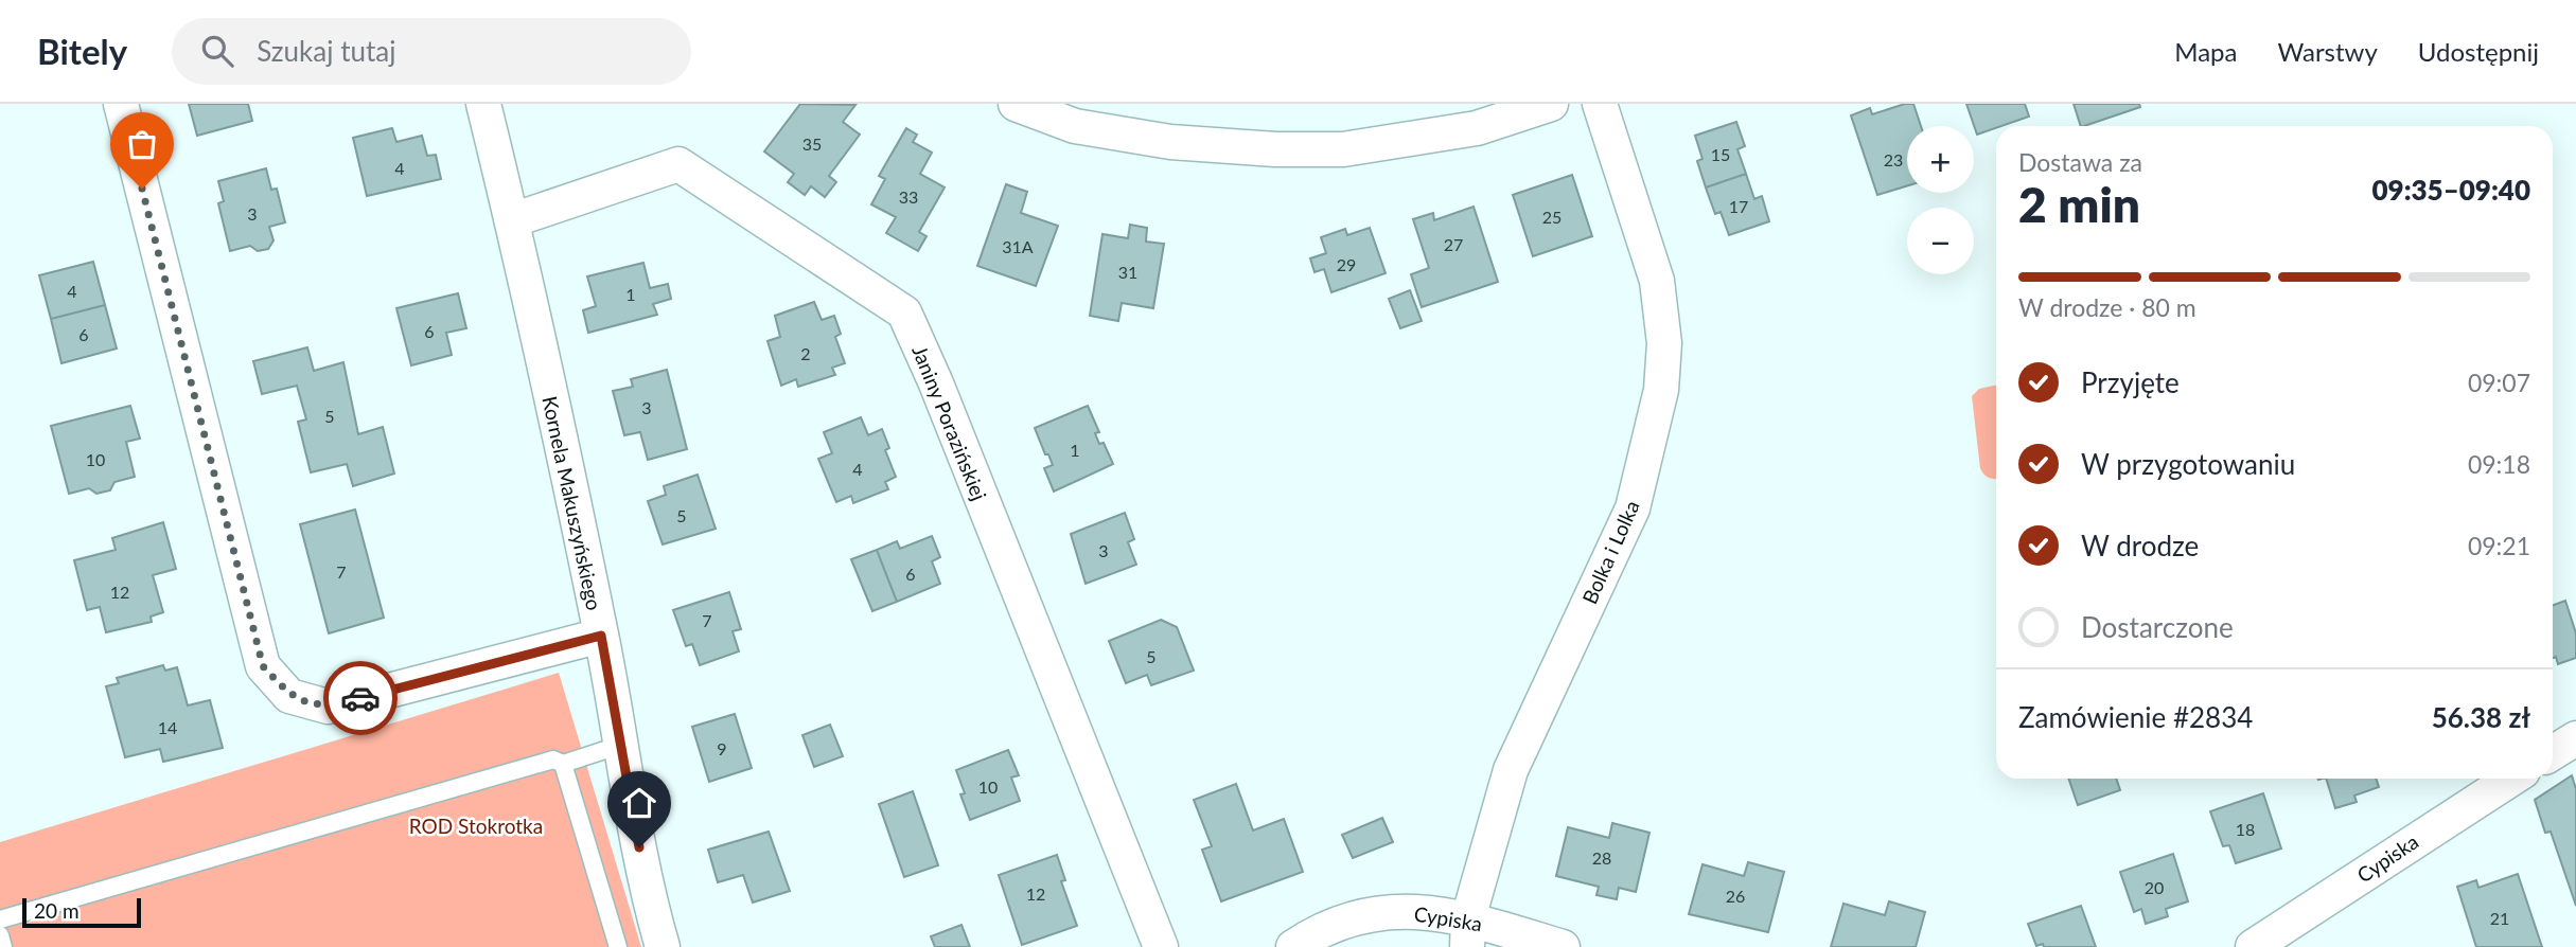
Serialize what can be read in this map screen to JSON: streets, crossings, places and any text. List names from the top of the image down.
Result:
{
  "streets": {
    "street": [
      "Janiny Porazińskiej",
      "Kornela Makuszyńskiego",
      "Bolka i Lolka",
      "Cypiska"
    ]
  },
  "crossings": [
    ["Janiny Porazińskiej", "Kornela Makuszyńskiego"],
    ["Bolka i Lolka", "Cypiska"]
  ],
  "parks": ["ROD Stokrotka"],
  "house_numbers": [
    "35",
    "15",
    "23",
    "4",
    "33",
    "17",
    "3",
    "25",
    "27",
    "31A",
    "29",
    "31",
    "4",
    "1",
    "6",
    "6",
    "2",
    "3",
    "5",
    "1",
    "10",
    "4",
    "5",
    "3",
    "7",
    "6",
    "12",
    "7",
    "5",
    "14",
    "9",
    "10",
    "18",
    "28",
    "20",
    "12",
    "26",
    "21"
  ],
  "scale_bar": "20 m",
  "page": {
    "header": "Bitely",
    "search": "Szukaj tutaj",
    "nav": ["Mapa", "Warstwy", "Udostępnij"],
    "map_buttons": ["+", "−"],
    "heading": ["2 min", "Dostawa za", "09:35–09:40"],
    "panel": ["Zamówienie #2834", "56.38 zł"],
    "bar": "W drodze · 80 m",
    "list": [
      ["Przyjęte", "09:07"],
      ["W przygotowaniu", "09:18"],
      ["W drodze", "09:21"],
      "Dostarczone"
    ],
    "scale": "20 m"
  }
}
